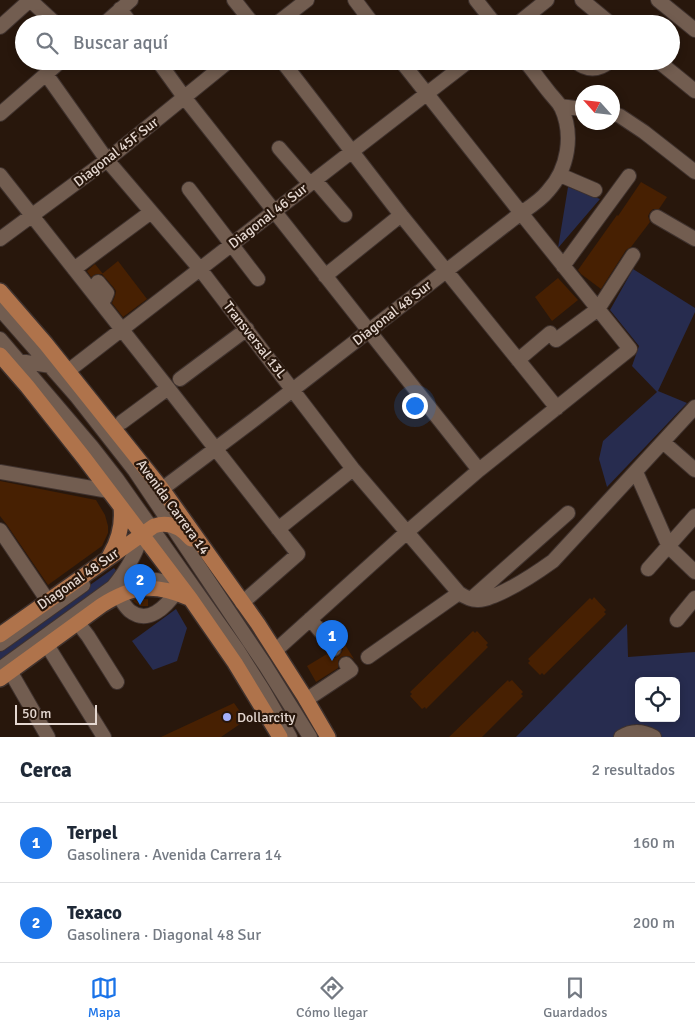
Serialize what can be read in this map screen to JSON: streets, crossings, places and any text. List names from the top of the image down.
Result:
{
  "streets": {
    "main road": ["Diagonal 48 Sur", "Avenida Carrera 14"],
    "street": ["Diagonal 45F Sur", "Diagonal 46 Sur", "Transversal 13L"]
  },
  "crossings": [
    ["Diagonal 45F Sur", "Transversal 13L"],
    ["Diagonal 46 Sur", "Transversal 13L"],
    ["Diagonal 46 Sur", "Avenida Carrera 14"],
    ["Diagonal 48 Sur", "Transversal 13L"],
    ["Diagonal 48 Sur", "Avenida Carrera 14"]
  ],
  "places": ["Dollarcity"],
  "scale_bar": "50 m",
  "north": "top left",
  "page": {
    "search": "Buscar aquí",
    "pins": ["2", "1"],
    "scale": "50 m",
    "heading": ["Cerca", "2 resultados"],
    "list": [
      {
        "mark": "1",
        "name": "Terpel",
        "note": "Gasolinera · Avenida Carrera 14",
        "value": "160 m"
      },
      {
        "mark": "2",
        "name": "Texaco",
        "note": "Gasolinera · Diagonal 48 Sur",
        "value": "200 m"
      }
    ],
    "nav": ["Mapa", "Cómo llegar", "Guardados"]
  }
}
